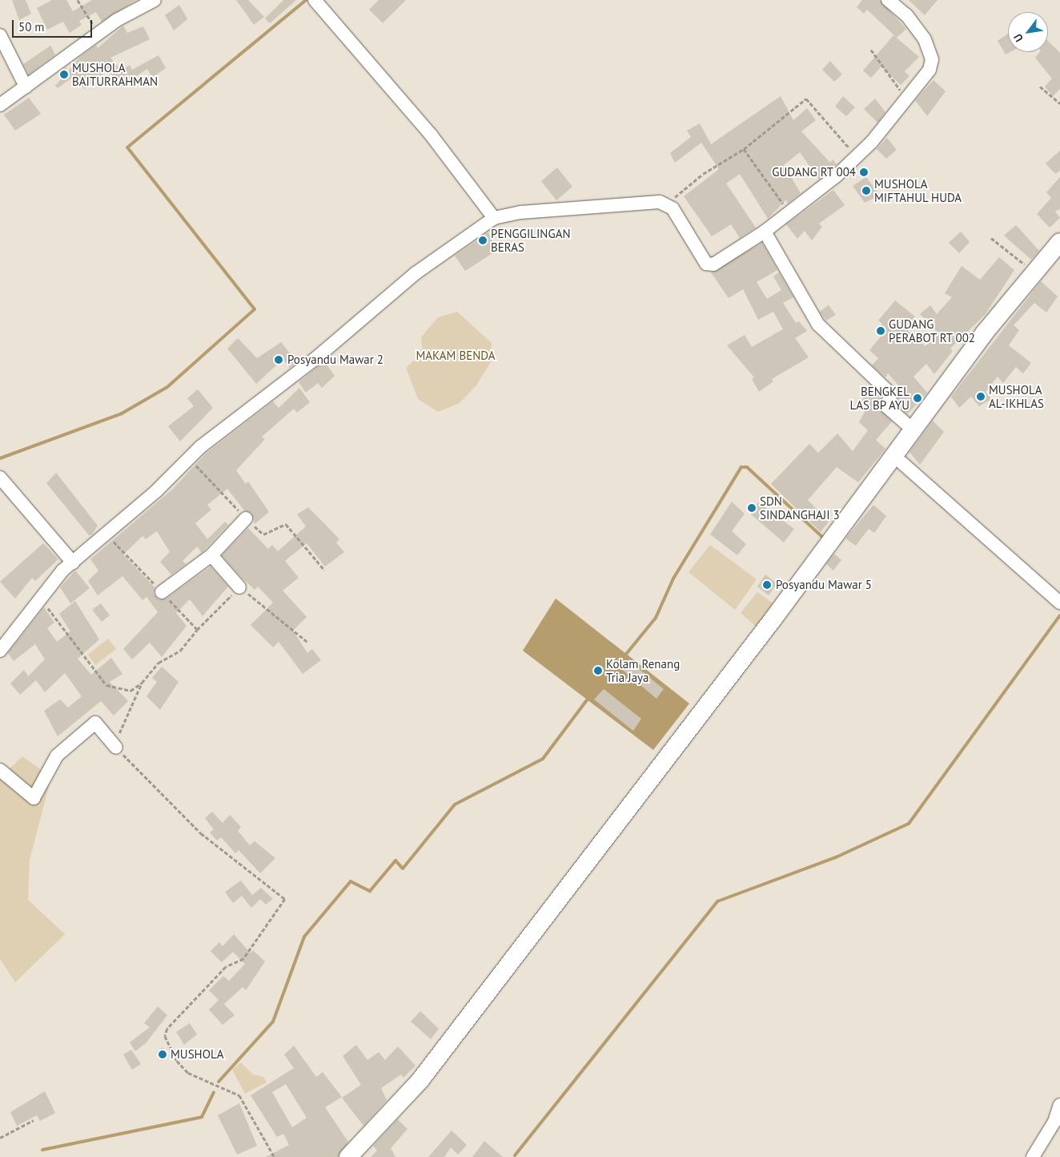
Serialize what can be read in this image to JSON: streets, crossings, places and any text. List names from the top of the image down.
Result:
{
  "parks": ["MAKAM BENDA"],
  "places": [
    "MUSHOLA BAITURRAHMAN",
    "GUDANG RT 004",
    "MUSHOLA MIFTAHUL HUDA",
    "PENGGILINGAN BERAS",
    "GUDANG PERABOT RT 002",
    "Posyandu Mawar 2",
    "MUSHOLA AL-IKHLAS",
    "BENGKEL LAS BP AYU",
    "SDN SINDANGHAJI 3",
    "Posyandu Mawar 5",
    "Kolam Renang Tria Jaya",
    "MUSHOLA"
  ],
  "scale_bar": "50 m",
  "north": "bottom left"
}
